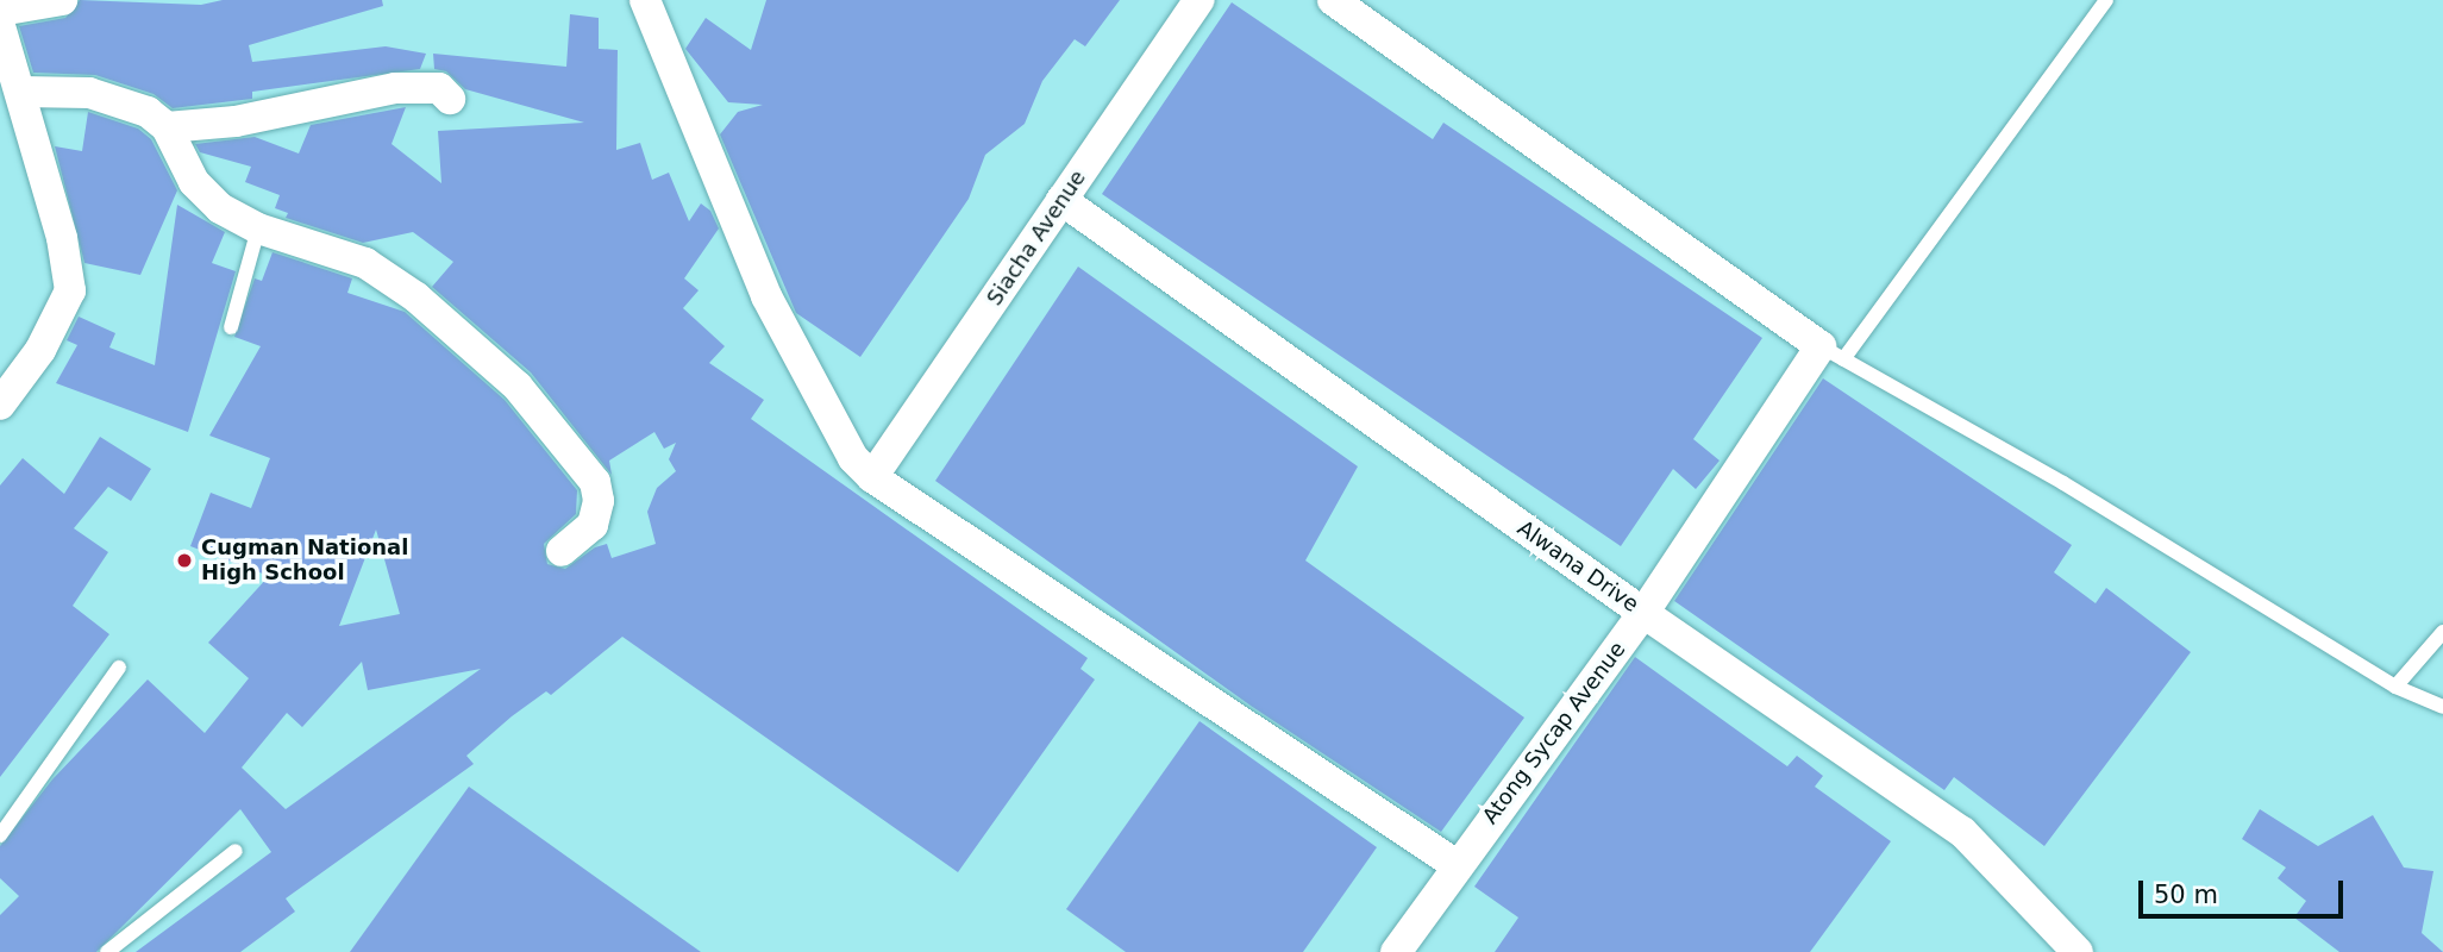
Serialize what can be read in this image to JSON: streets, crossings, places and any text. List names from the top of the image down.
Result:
{
  "streets": {
    "street": ["Siacha Avenue", "Alwana Drive", "Atong Sycap Avenue"]
  },
  "crossings": [
    ["Siacha Avenue", "Alwana Drive"],
    ["Alwana Drive", "Atong Sycap Avenue"]
  ],
  "places": ["Cugman National High School"],
  "scale_bar": "50 m"
}
